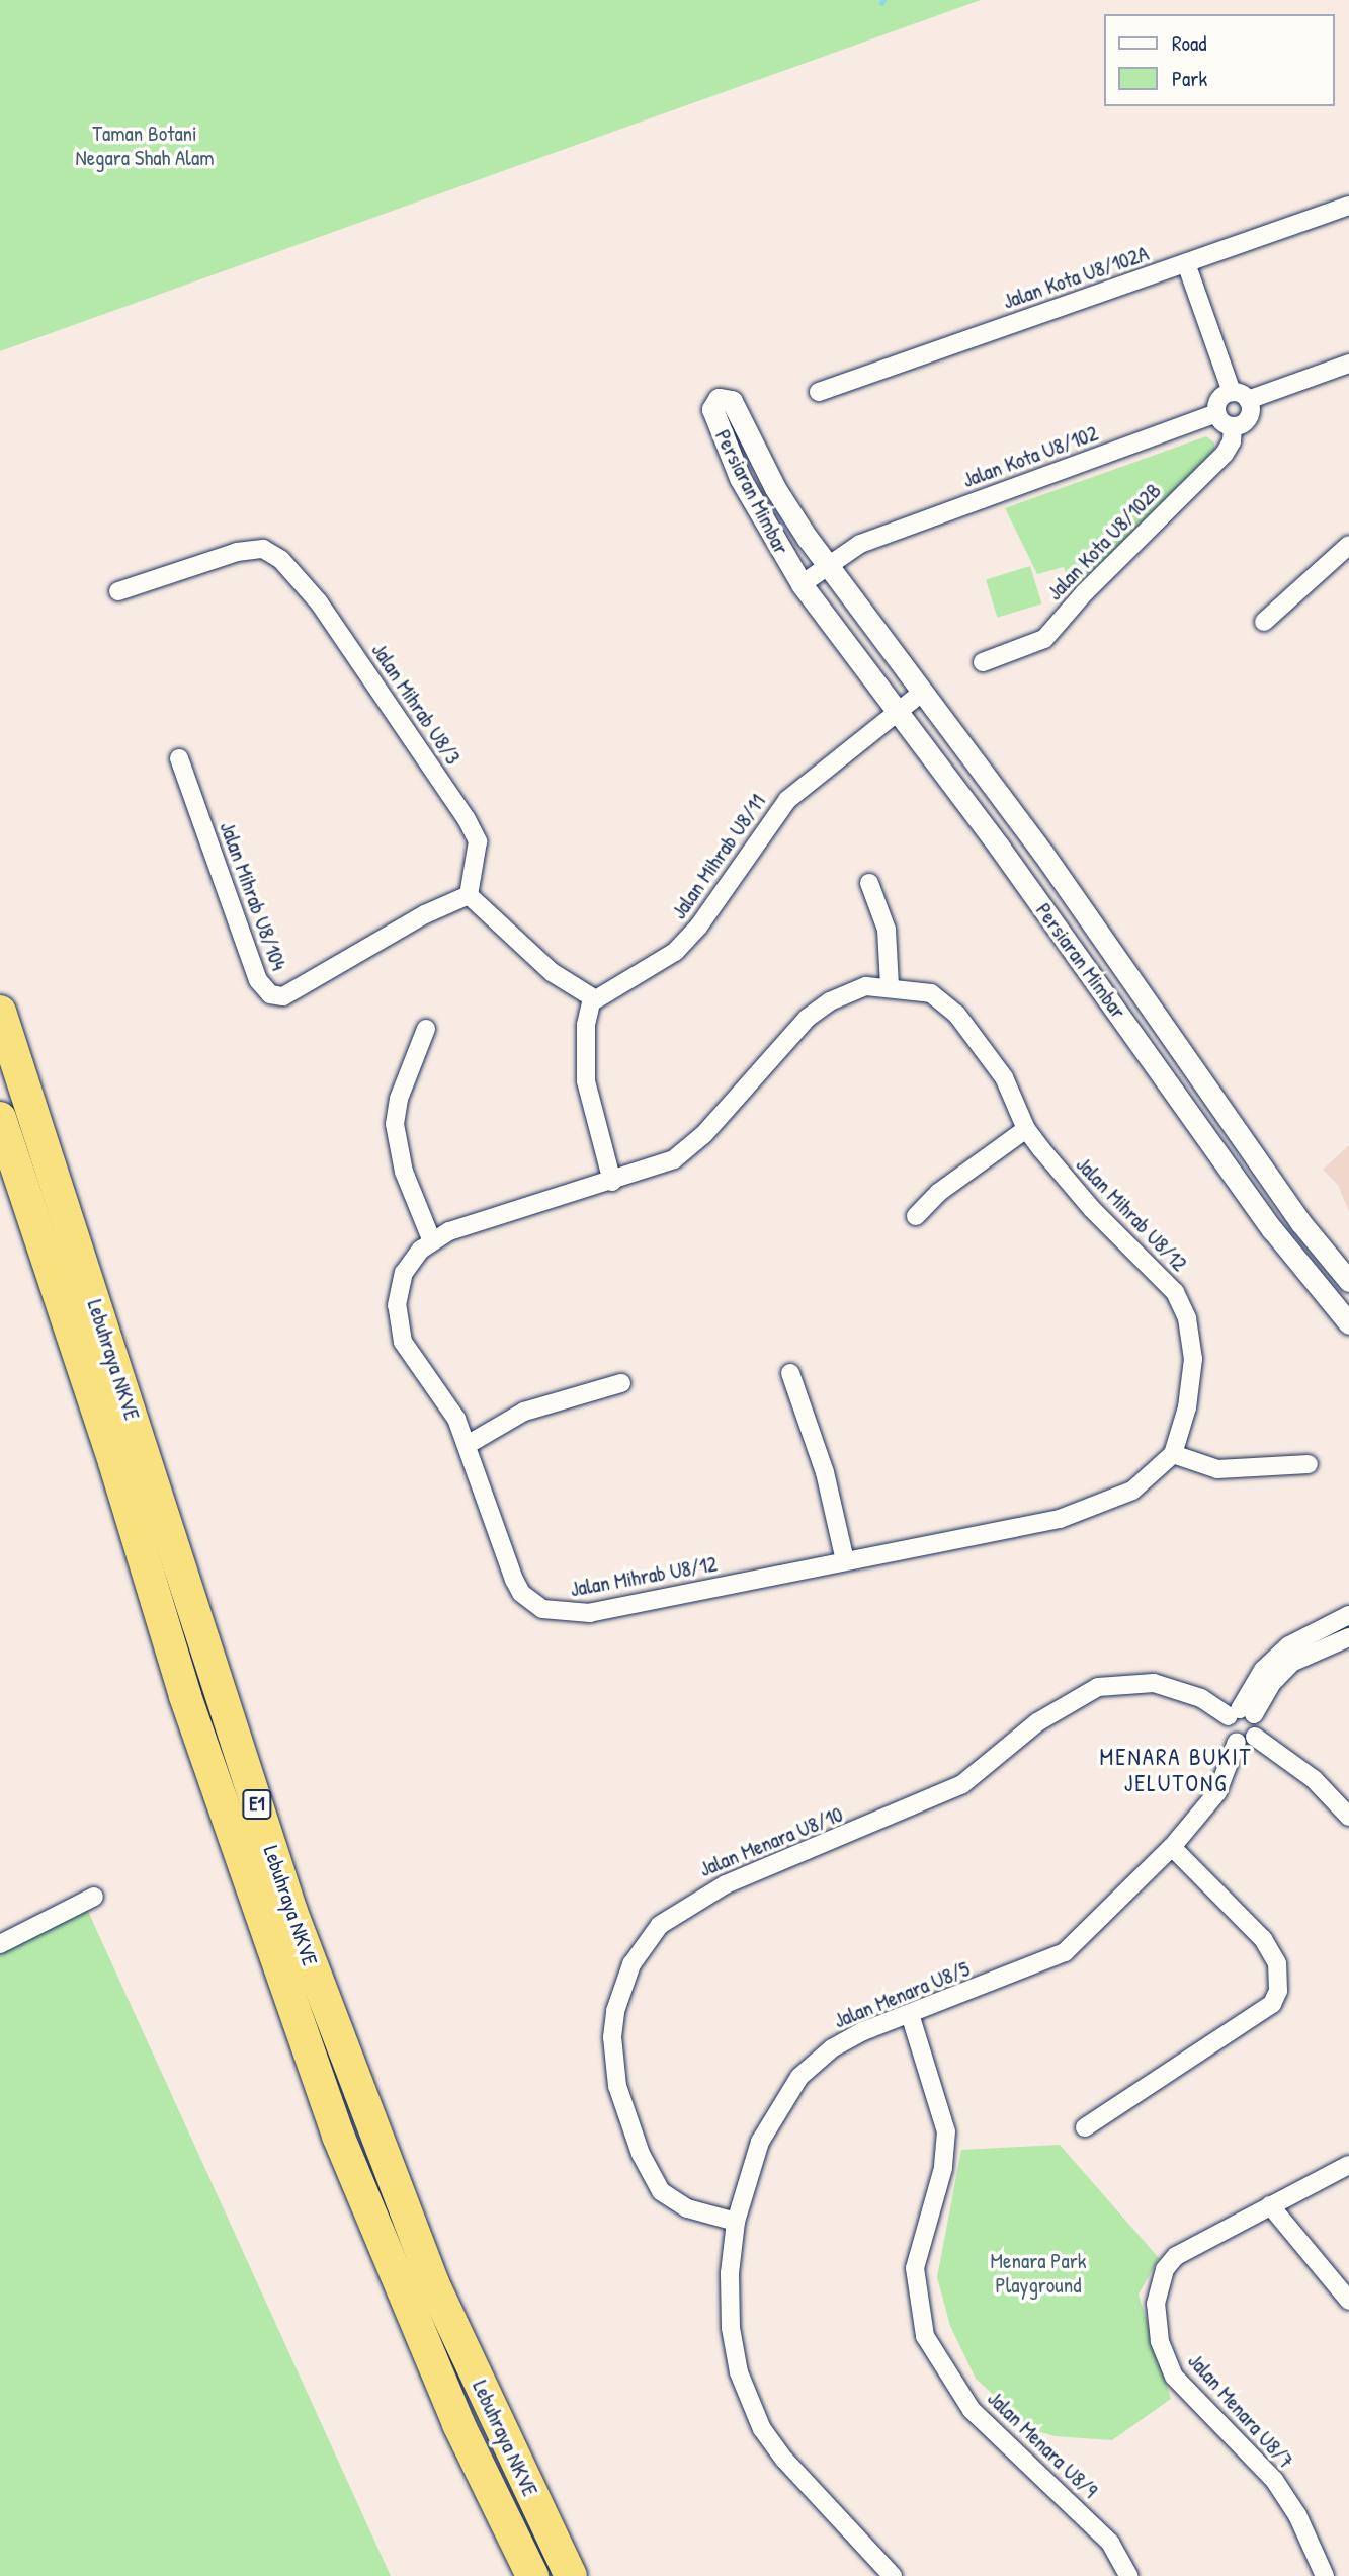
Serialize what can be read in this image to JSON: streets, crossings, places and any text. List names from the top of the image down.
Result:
{
  "streets": {
    "highway": ["Lebuhraya NKVE", "E1"],
    "street": [
      "Jalan Kota U8/102A",
      "Jalan Kota U8/102",
      "Persiaran Mimbar",
      "Jalan Kota U8/102B",
      "Jalan Mihrab U8/3",
      "Jalan Mihrab U8/11",
      "Jalan Mihrab U8/104",
      "Jalan Mihrab U8/12",
      "Jalan Menara U8/10",
      "Jalan Menara U8/5",
      "Jalan Menara U8/7",
      "Jalan Menara U8/9"
    ]
  },
  "crossings": [
    ["Jalan Kota U8/102", "Persiaran Mimbar"],
    ["Jalan Kota U8/102", "Jalan Kota U8/102B"],
    ["Persiaran Mimbar", "Jalan Mihrab U8/11"],
    ["Jalan Mihrab U8/3", "Jalan Mihrab U8/104"],
    ["Jalan Menara U8/10", "Jalan Menara U8/5"],
    ["Jalan Menara U8/5", "Jalan Menara U8/9"]
  ],
  "districts": ["MENARA BUKIT JELUTONG"],
  "parks": ["Taman Botani Negara Shah Alam", "Menara Park Playground"],
  "legend": ["Road", "Park"]
}
